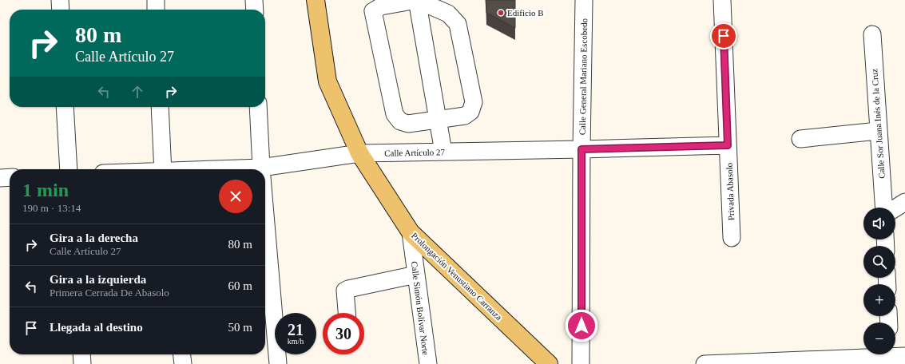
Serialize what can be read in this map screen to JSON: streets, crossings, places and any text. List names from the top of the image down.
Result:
{
  "streets": {
    "main road": ["Prolongación Venustiano Carranza"],
    "street": [
      "Calle General Mariano Escobedo",
      "Calle Sor Juana Inés de la Cruz",
      "Calle Artículo 27",
      "Privada Abasolo",
      "Calle Simón Bolívar Norte"
    ]
  },
  "crossings": [
    ["Calle General Mariano Escobedo", "Calle Artículo 27"],
    ["Calle Artículo 27", "Privada Abasolo"],
    ["Calle Artículo 27", "Prolongación Venustiano Carranza"],
    ["Prolongación Venustiano Carranza", "Calle Simón Bolívar Norte"]
  ],
  "places": ["Edificio B"],
  "page": {
    "turn": ["80 m", "Calle Artículo 27"],
    "heading": ["1 min", "190 m · 13:14"],
    "map_buttons": ["+", "−"],
    "list": [
      {
        "name": "Gira a la derecha",
        "note": "Calle Artículo 27",
        "value": "80 m"
      },
      {
        "name": "Gira a la izquierda",
        "note": "Primera Cerrada De Abasolo",
        "value": "60 m"
      },
      {
        "name": "Llegada al destino",
        "value": "50 m"
      }
    ],
    "speed": "21 km/h",
    "limit": "30"
  }
}
